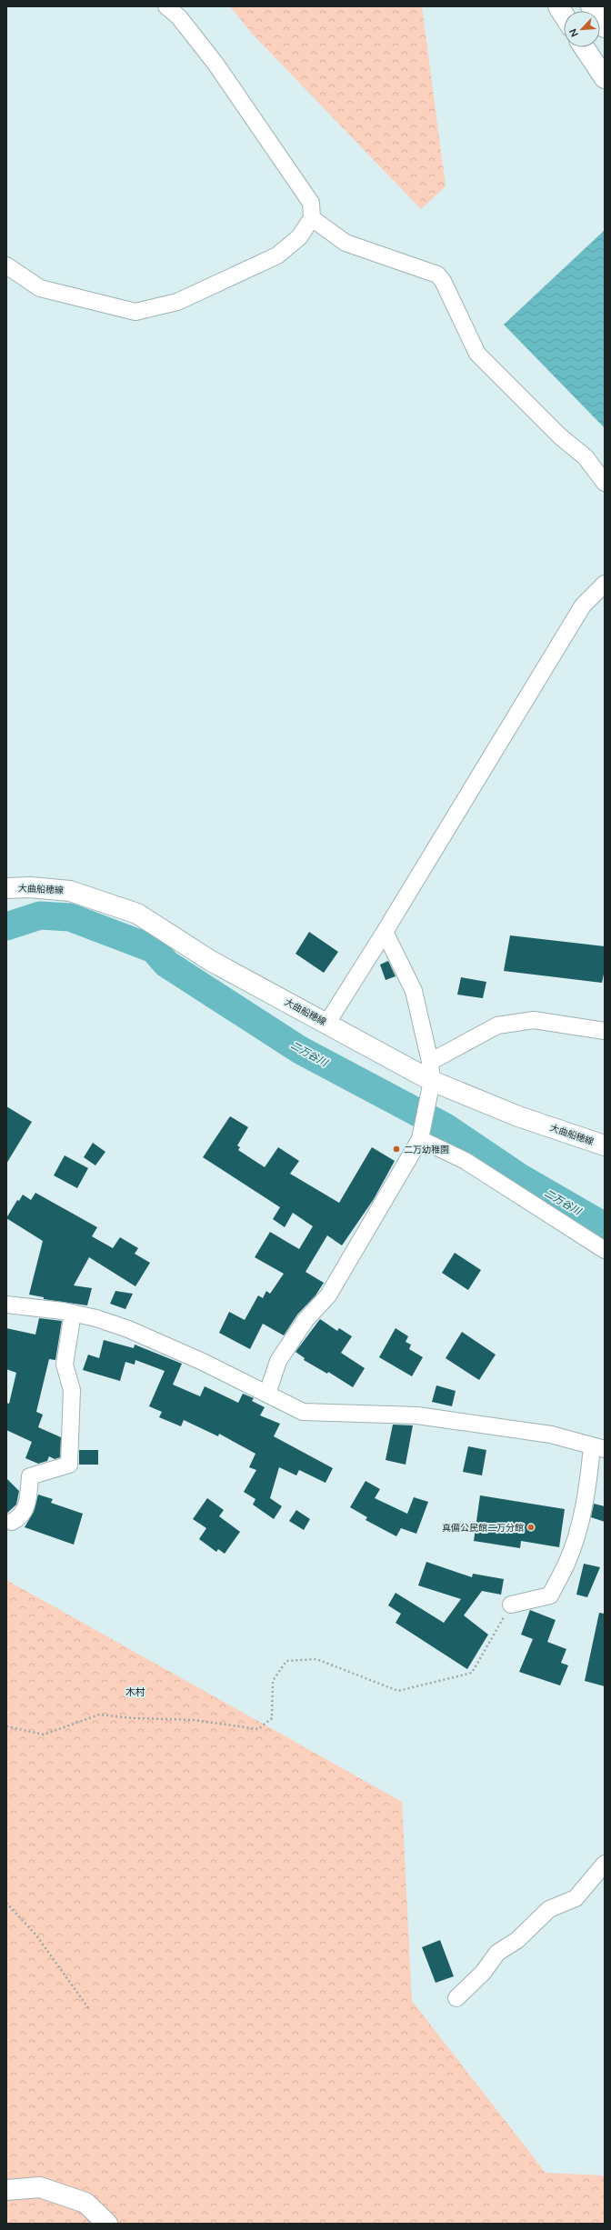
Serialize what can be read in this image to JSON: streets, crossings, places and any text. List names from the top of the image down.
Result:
{
  "streets": {
    "main road": ["大曲船穂線"]
  },
  "districts": ["木村"],
  "water": ["二万谷川"],
  "places": ["二万幼稚園", "真備公民館二万分館"],
  "north": "bottom left"
}
